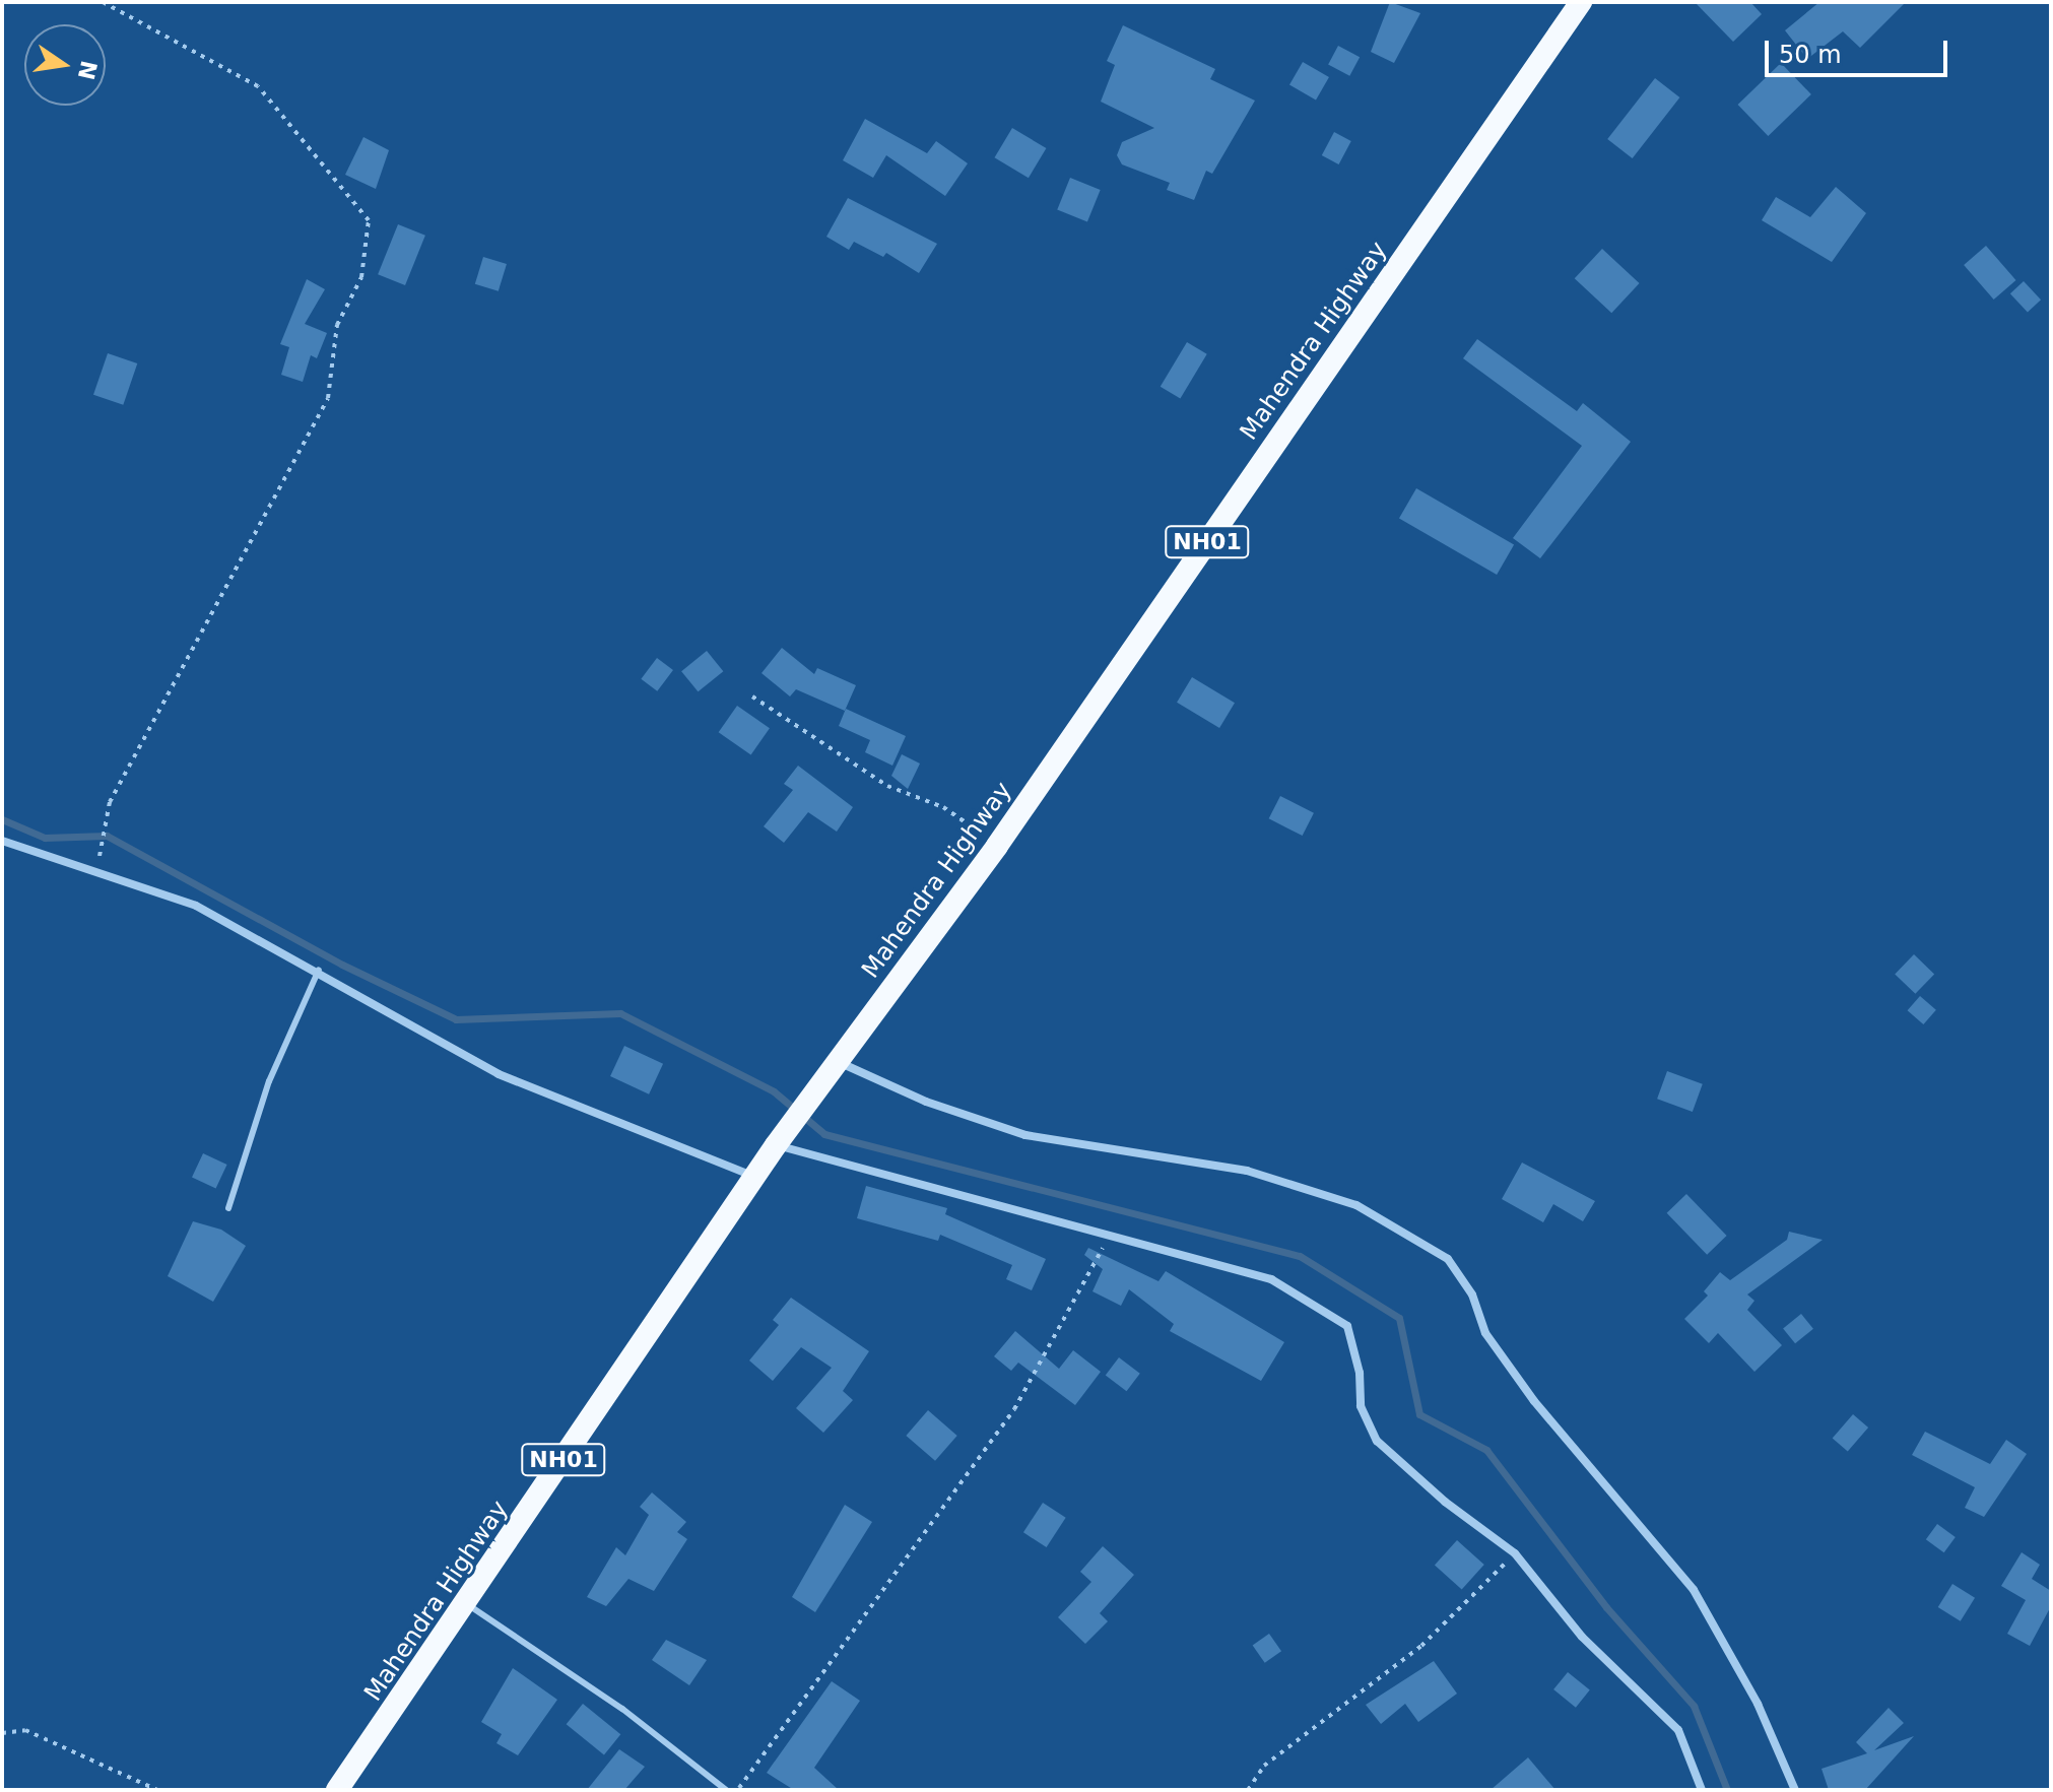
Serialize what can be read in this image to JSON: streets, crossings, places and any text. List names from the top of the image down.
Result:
{
  "streets": {
    "highway": ["Mahendra Highway", "NH01"]
  },
  "scale_bar": "50 m",
  "north": "right"
}
